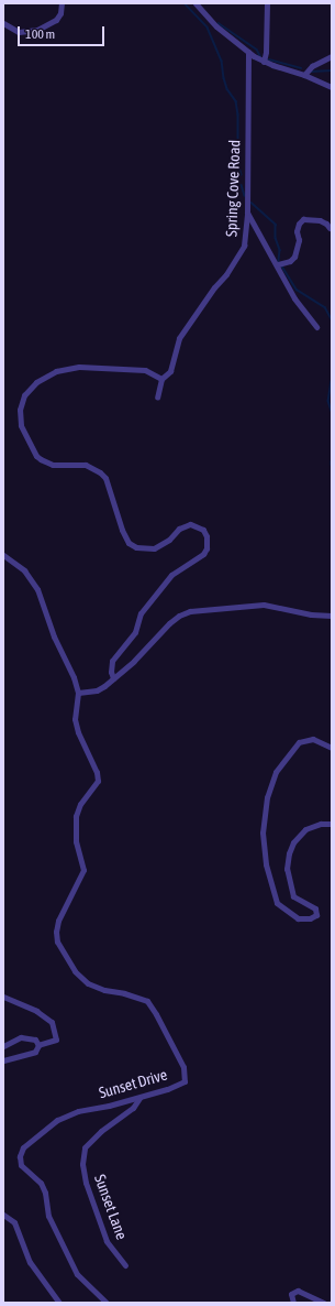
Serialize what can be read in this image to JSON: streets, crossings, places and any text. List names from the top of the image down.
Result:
{
  "streets": {
    "street": ["Spring Cove Road", "Sunset Drive", "Sunset Lane"]
  },
  "crossings": [
    ["Sunset Drive", "Sunset Lane"]
  ],
  "scale_bar": "100 m"
}
